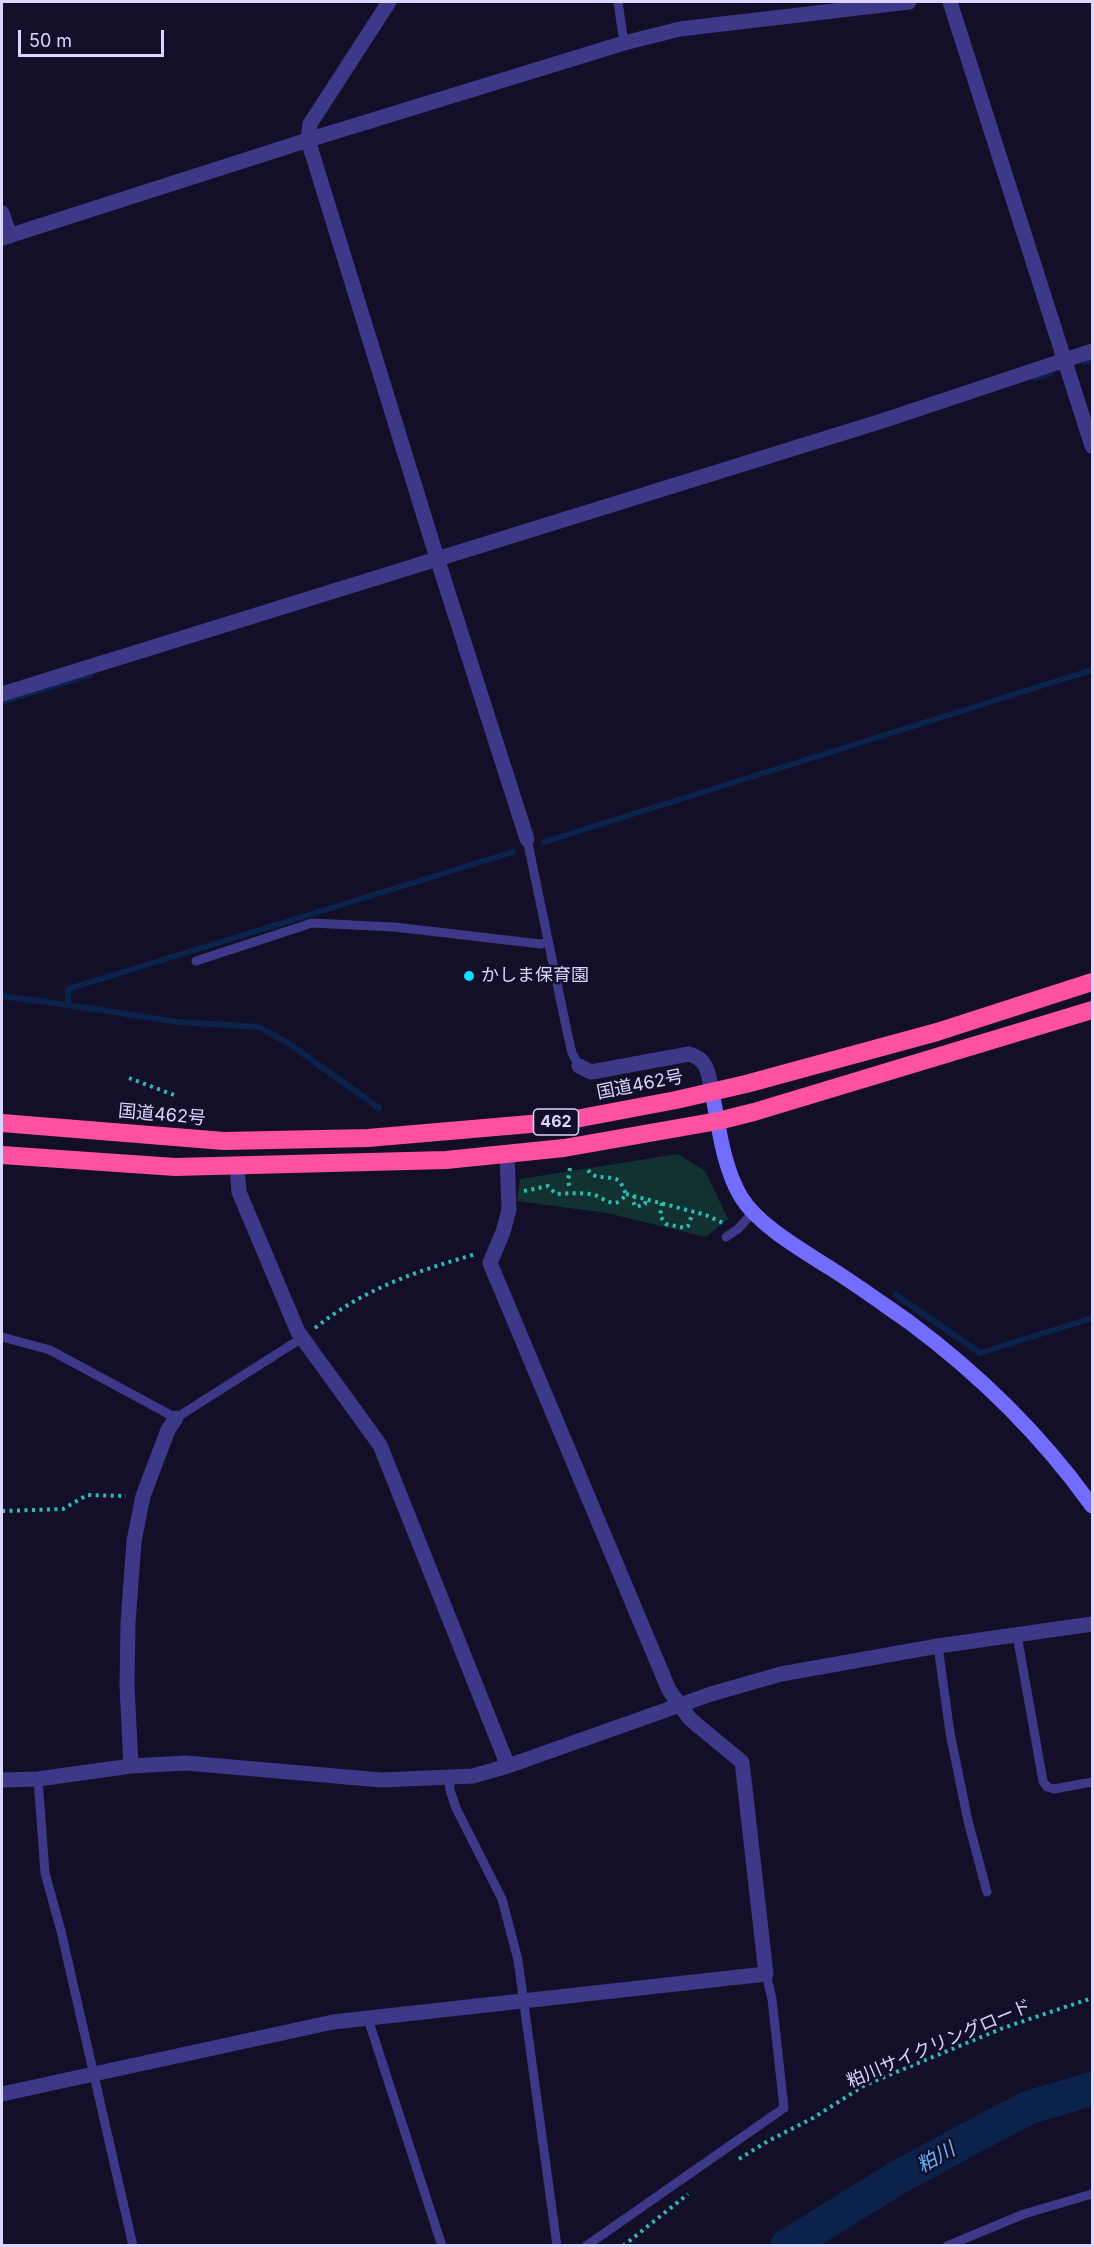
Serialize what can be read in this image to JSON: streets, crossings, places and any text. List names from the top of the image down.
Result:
{
  "streets": {
    "highway": ["国道462号", "462"],
    "path": ["粕川サイクリングロード"]
  },
  "water": ["粕川"],
  "places": ["かしま保育園"],
  "scale_bar": "50 m"
}
